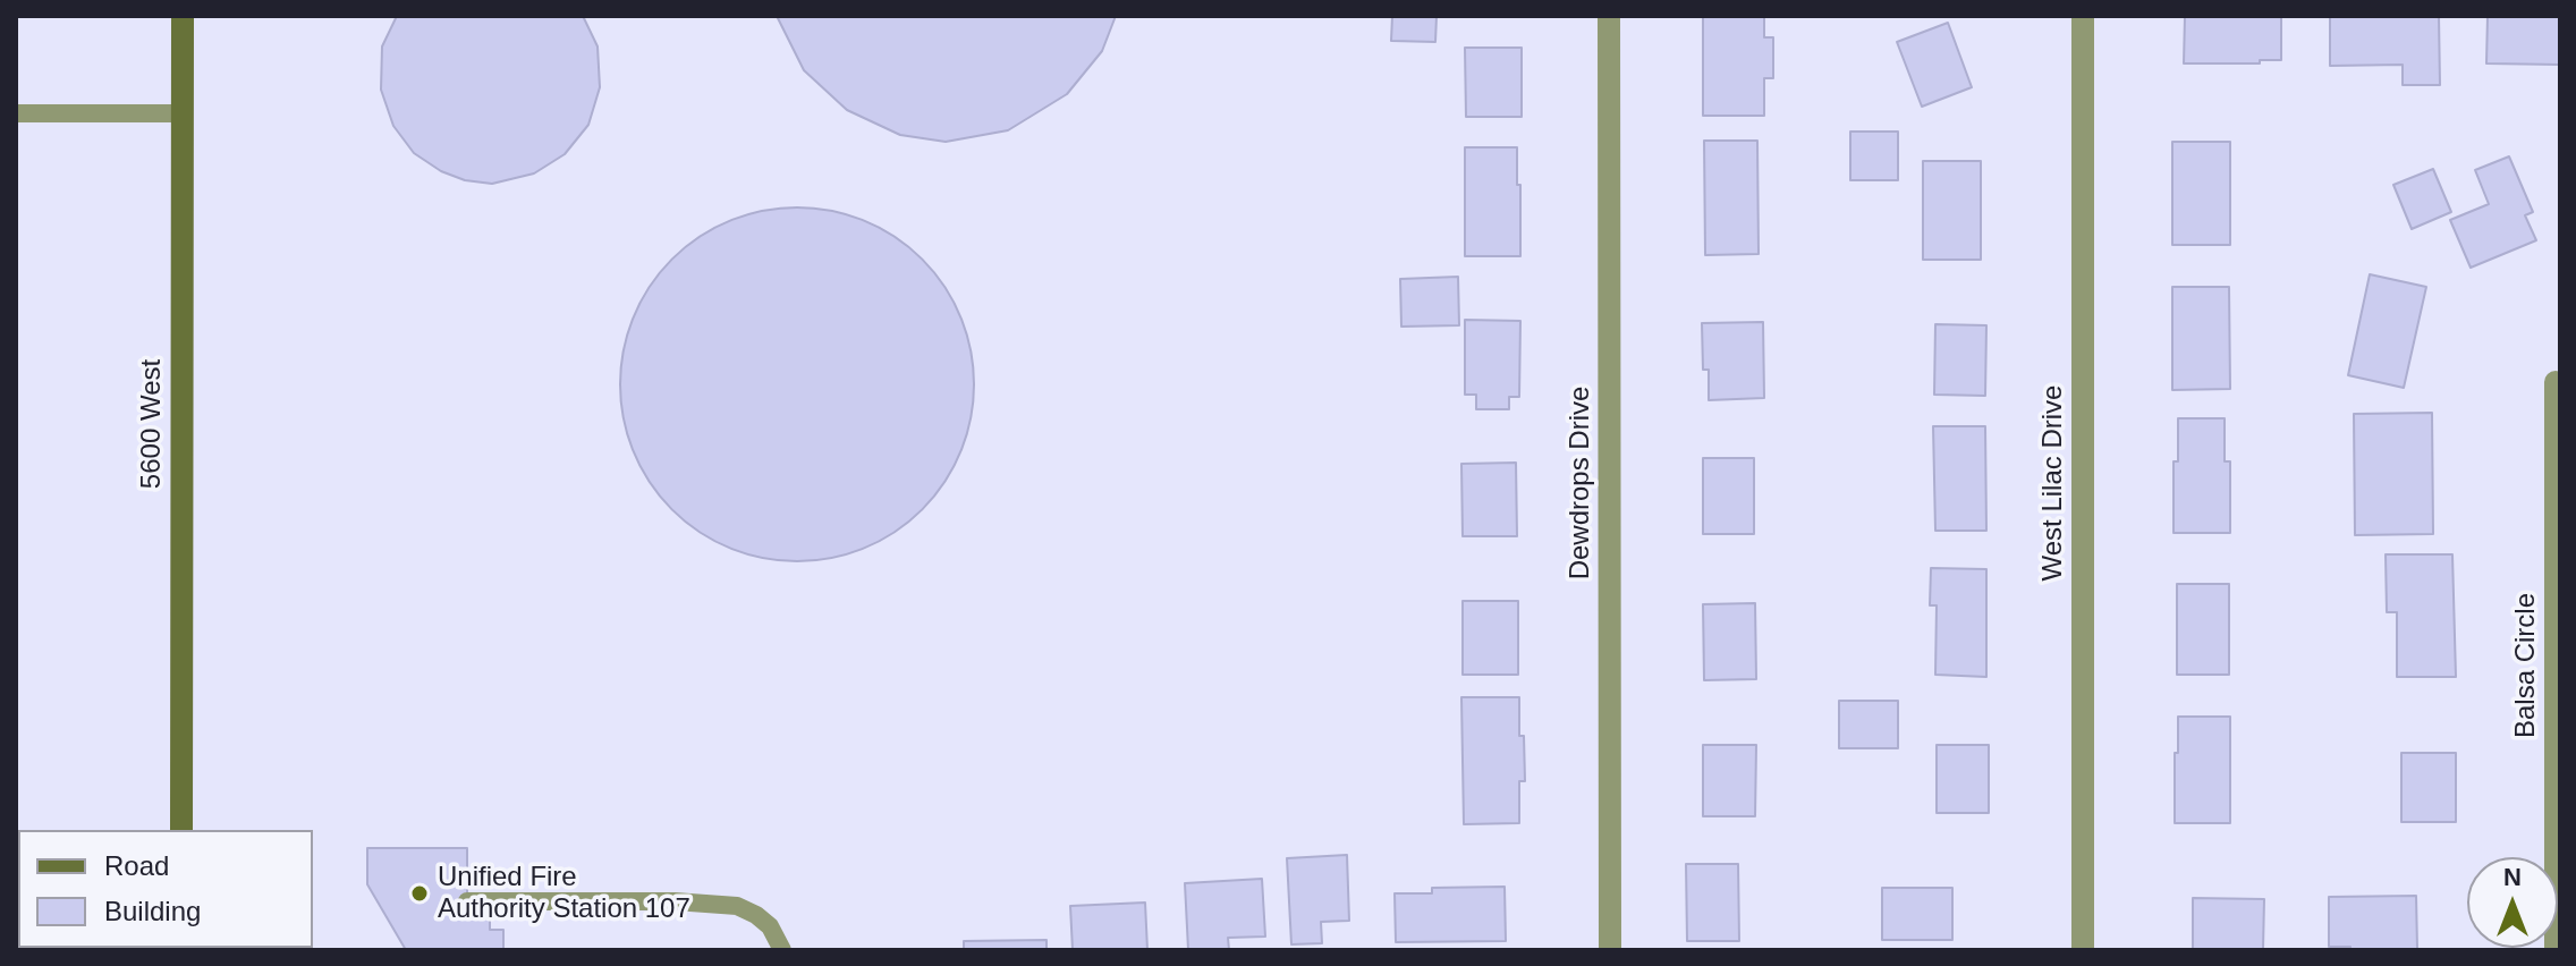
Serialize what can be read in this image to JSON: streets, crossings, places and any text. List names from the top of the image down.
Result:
{
  "streets": {
    "main road": ["5600 West"],
    "street": ["Dewdrops Drive", "West Lilac Drive", "Balsa Circle"]
  },
  "places": ["Unified Fire Authority Station 107"],
  "legend": ["Road", "Building"],
  "north": "top"
}
